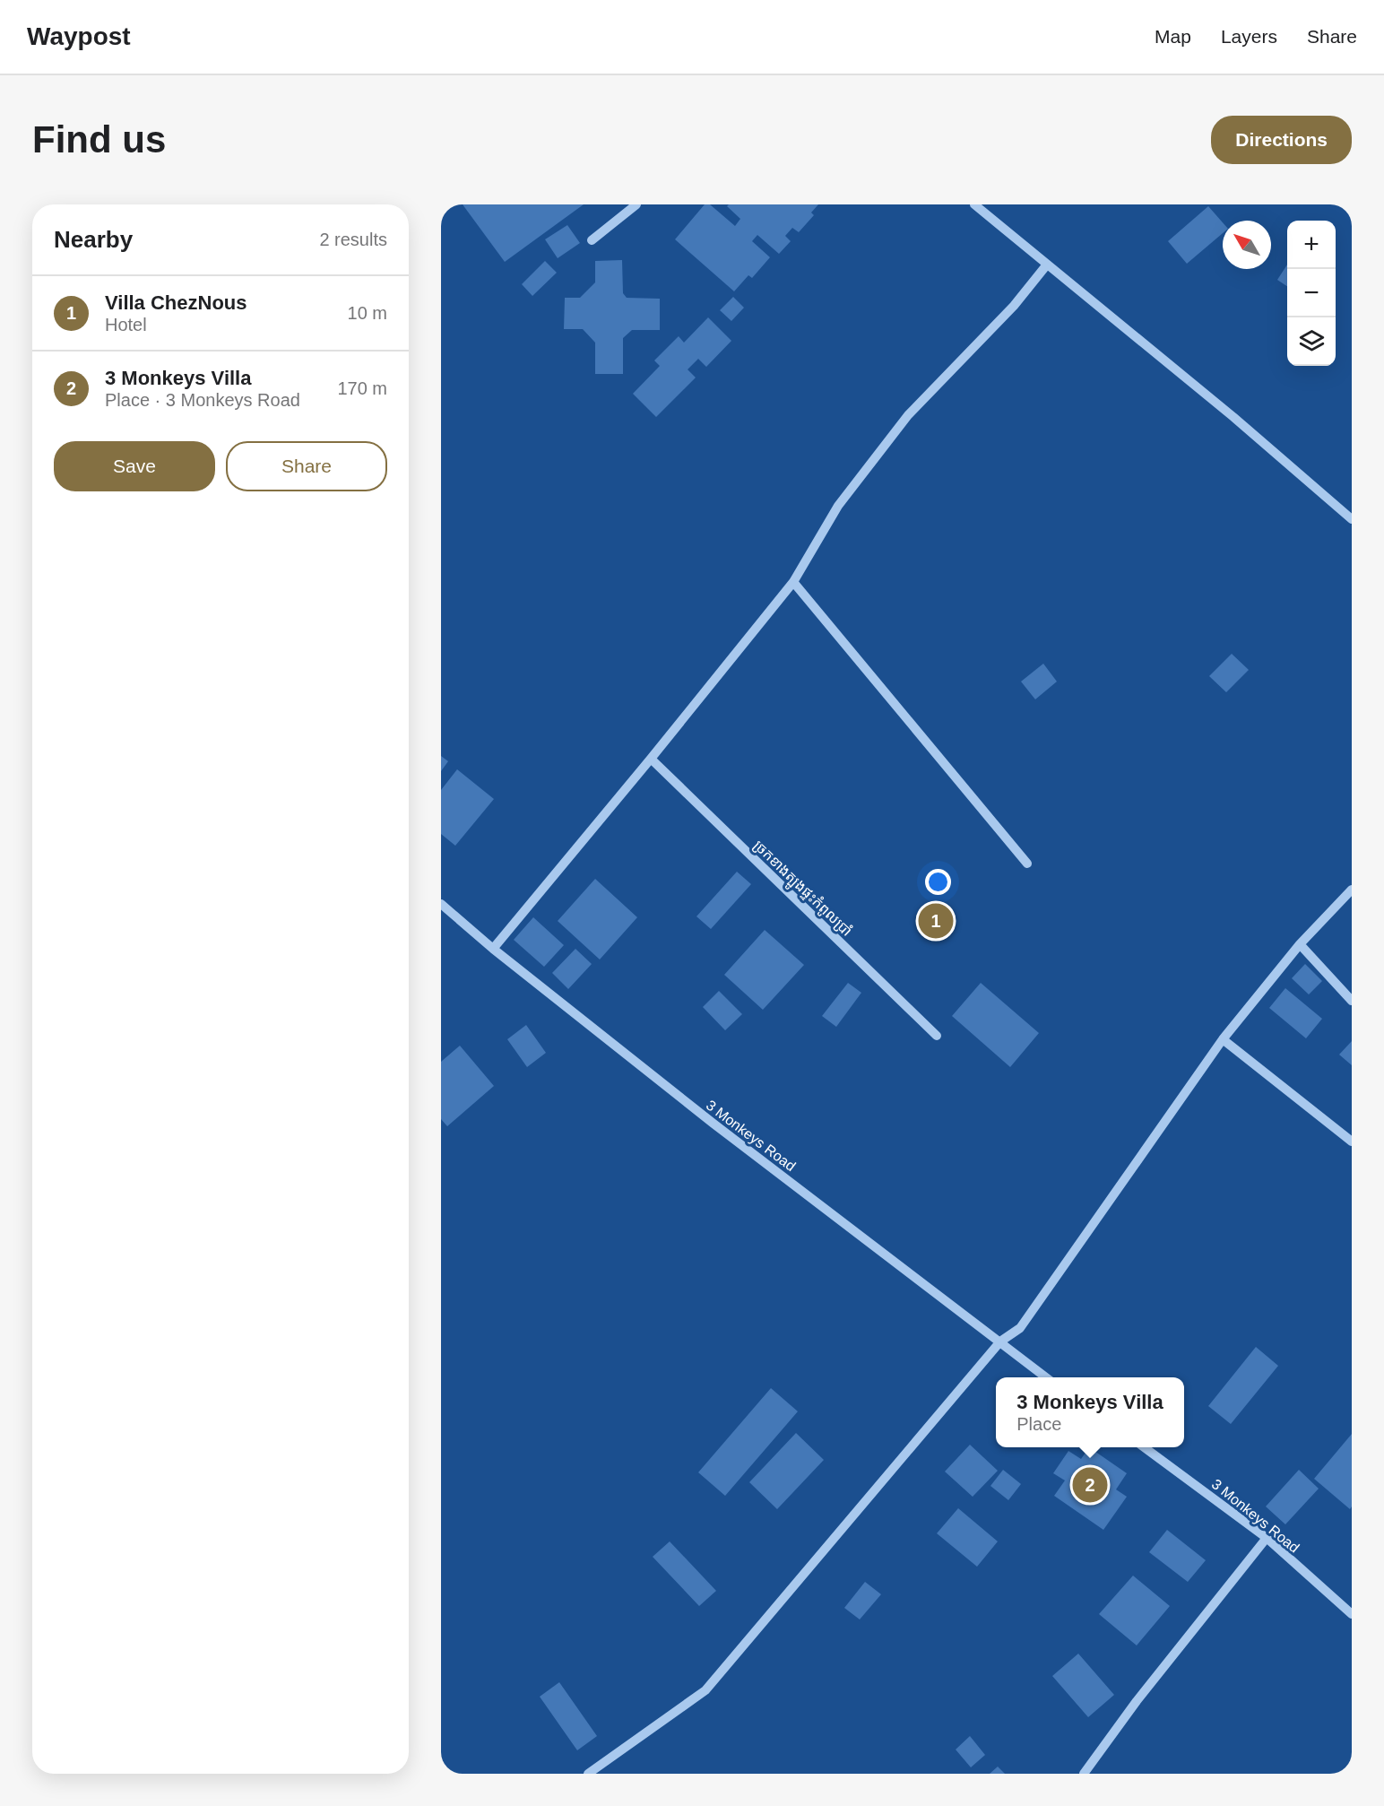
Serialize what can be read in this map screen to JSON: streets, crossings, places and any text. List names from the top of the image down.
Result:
{
  "streets": {
    "street": ["ច្រកខាងត្បូងផ្ទះកំពូលប្រាំ", "3 Monkeys Road"]
  },
  "north": "top left",
  "page": {
    "header": "Waypost",
    "nav": ["Map", "Layers", "Share"],
    "buttons": [
      "Directions",
      ["Save", "Share"]
    ],
    "title": "Find us",
    "heading": ["Nearby", "2 results"],
    "map_buttons": ["+", "−"],
    "list": [
      {
        "mark": "1",
        "name": "Villa ChezNous",
        "note": "Hotel",
        "value": "10 m"
      },
      {
        "mark": "2",
        "name": "3 Monkeys Villa",
        "note": "Place · 3 Monkeys Road",
        "value": "170 m"
      }
    ],
    "pins": ["1", "2"],
    "popup": ["3 Monkeys Villa", "Place"]
  }
}
